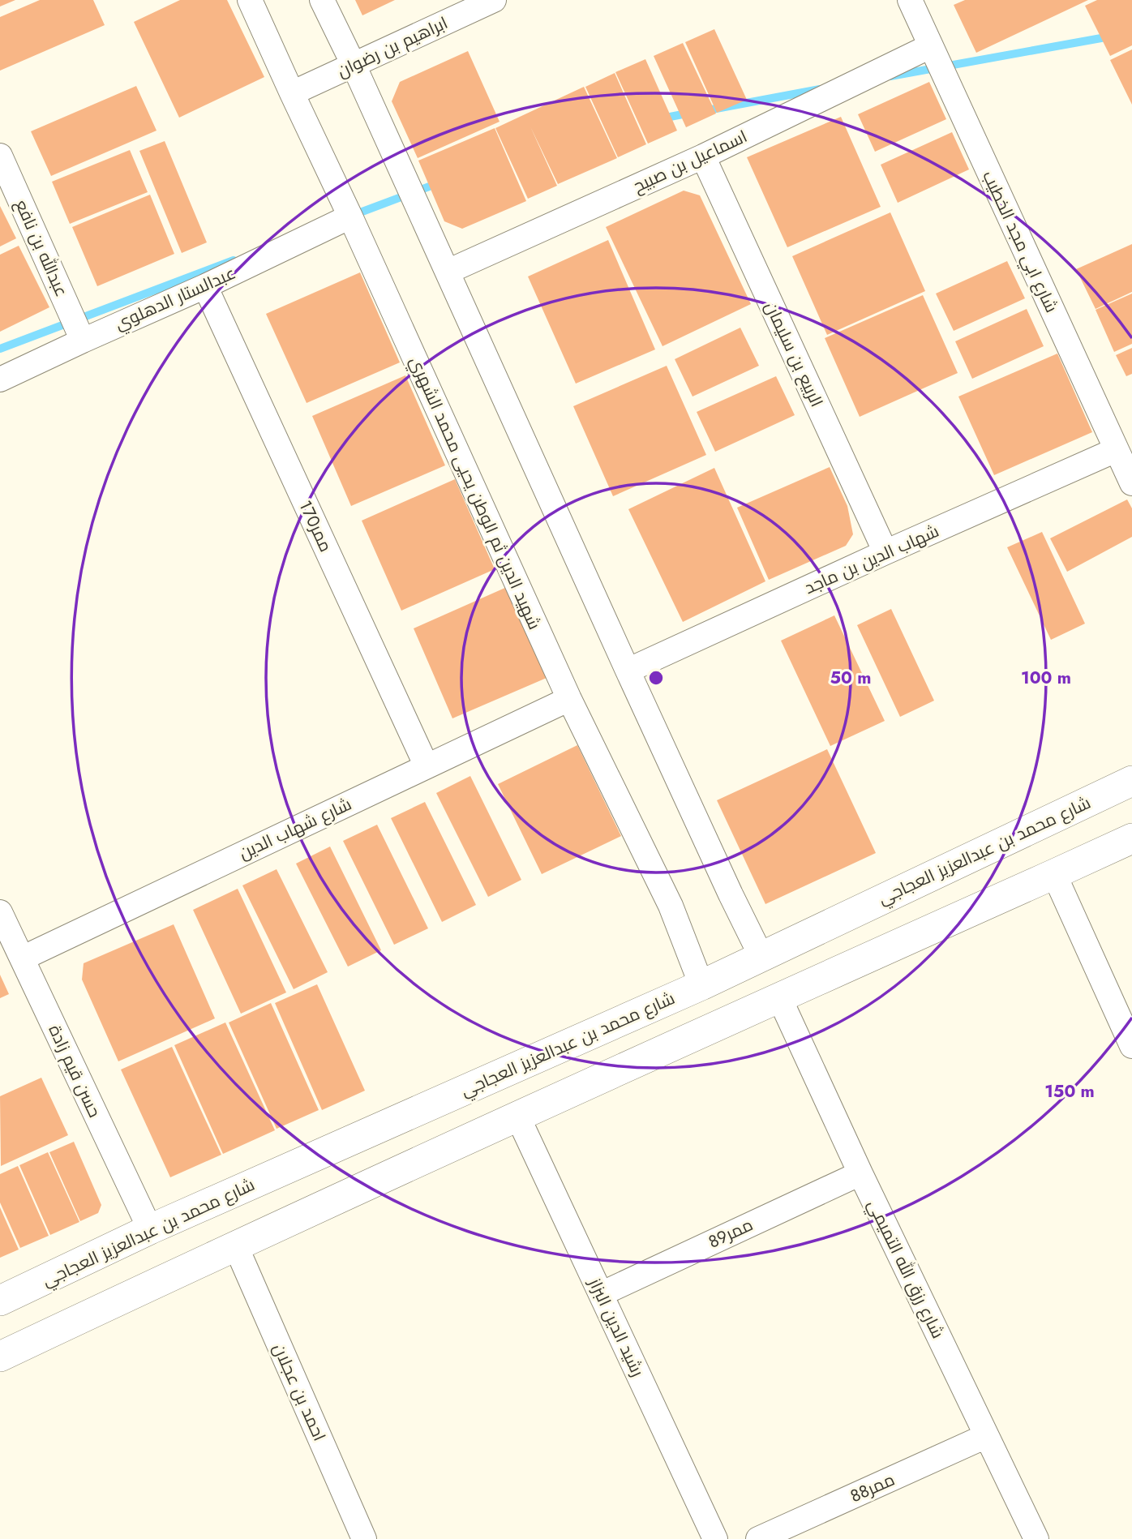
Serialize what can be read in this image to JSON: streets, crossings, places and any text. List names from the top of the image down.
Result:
{
  "streets": {
    "street": [
      "ابراهيم بن رضوان",
      "اسماعيل بن صبيح",
      "شارع ابي مجد الخطيب",
      "عبدالله بن نافع",
      "عبدالستار الدهلوي",
      "الربيع بن سليمان",
      "شهيد الدين ثم الوطن يحيى محمد الشهري",
      "ممر170",
      "شهاب الدين بن ماجد",
      "شارع شهاب الدين",
      "شارع محمد بن عبدالعزيز العجاجي",
      "حسن قيم زادة",
      "ممر89",
      "شارع رزق الله التميمي",
      "رشيد الدين البزاز",
      "احمد بن عجلان",
      "ممر88"
    ]
  },
  "crossings": [
    ["ابراهيم بن رضوان", "شهيد الدين ثم الوطن يحيى محمد الشهري"],
    ["اسماعيل بن صبيح", "شارع ابي مجد الخطيب"],
    ["اسماعيل بن صبيح", "الربيع بن سليمان"],
    ["شارع ابي مجد الخطيب", "شهاب الدين بن ماجد"],
    ["عبدالله بن نافع", "عبدالستار الدهلوي"],
    ["عبدالستار الدهلوي", "شهيد الدين ثم الوطن يحيى محمد الشهري"],
    ["عبدالستار الدهلوي", "ممر170"],
    ["الربيع بن سليمان", "شهاب الدين بن ماجد"],
    ["شهيد الدين ثم الوطن يحيى محمد الشهري", "شارع شهاب الدين"],
    ["شهيد الدين ثم الوطن يحيى محمد الشهري", "شارع محمد بن عبدالعزيز العجاجي"],
    ["ممر170", "شارع شهاب الدين"],
    ["شارع شهاب الدين", "حسن قيم زادة"],
    ["شارع محمد بن عبدالعزيز العجاجي", "حسن قيم زادة"],
    ["ممر89", "شارع رزق الله التميمي"],
    ["ممر89", "رشيد الدين البزاز"],
    ["شارع رزق الله التميمي", "ممر88"]
  ],
  "rings": ["50 m", "100 m", "150 m"]
}
